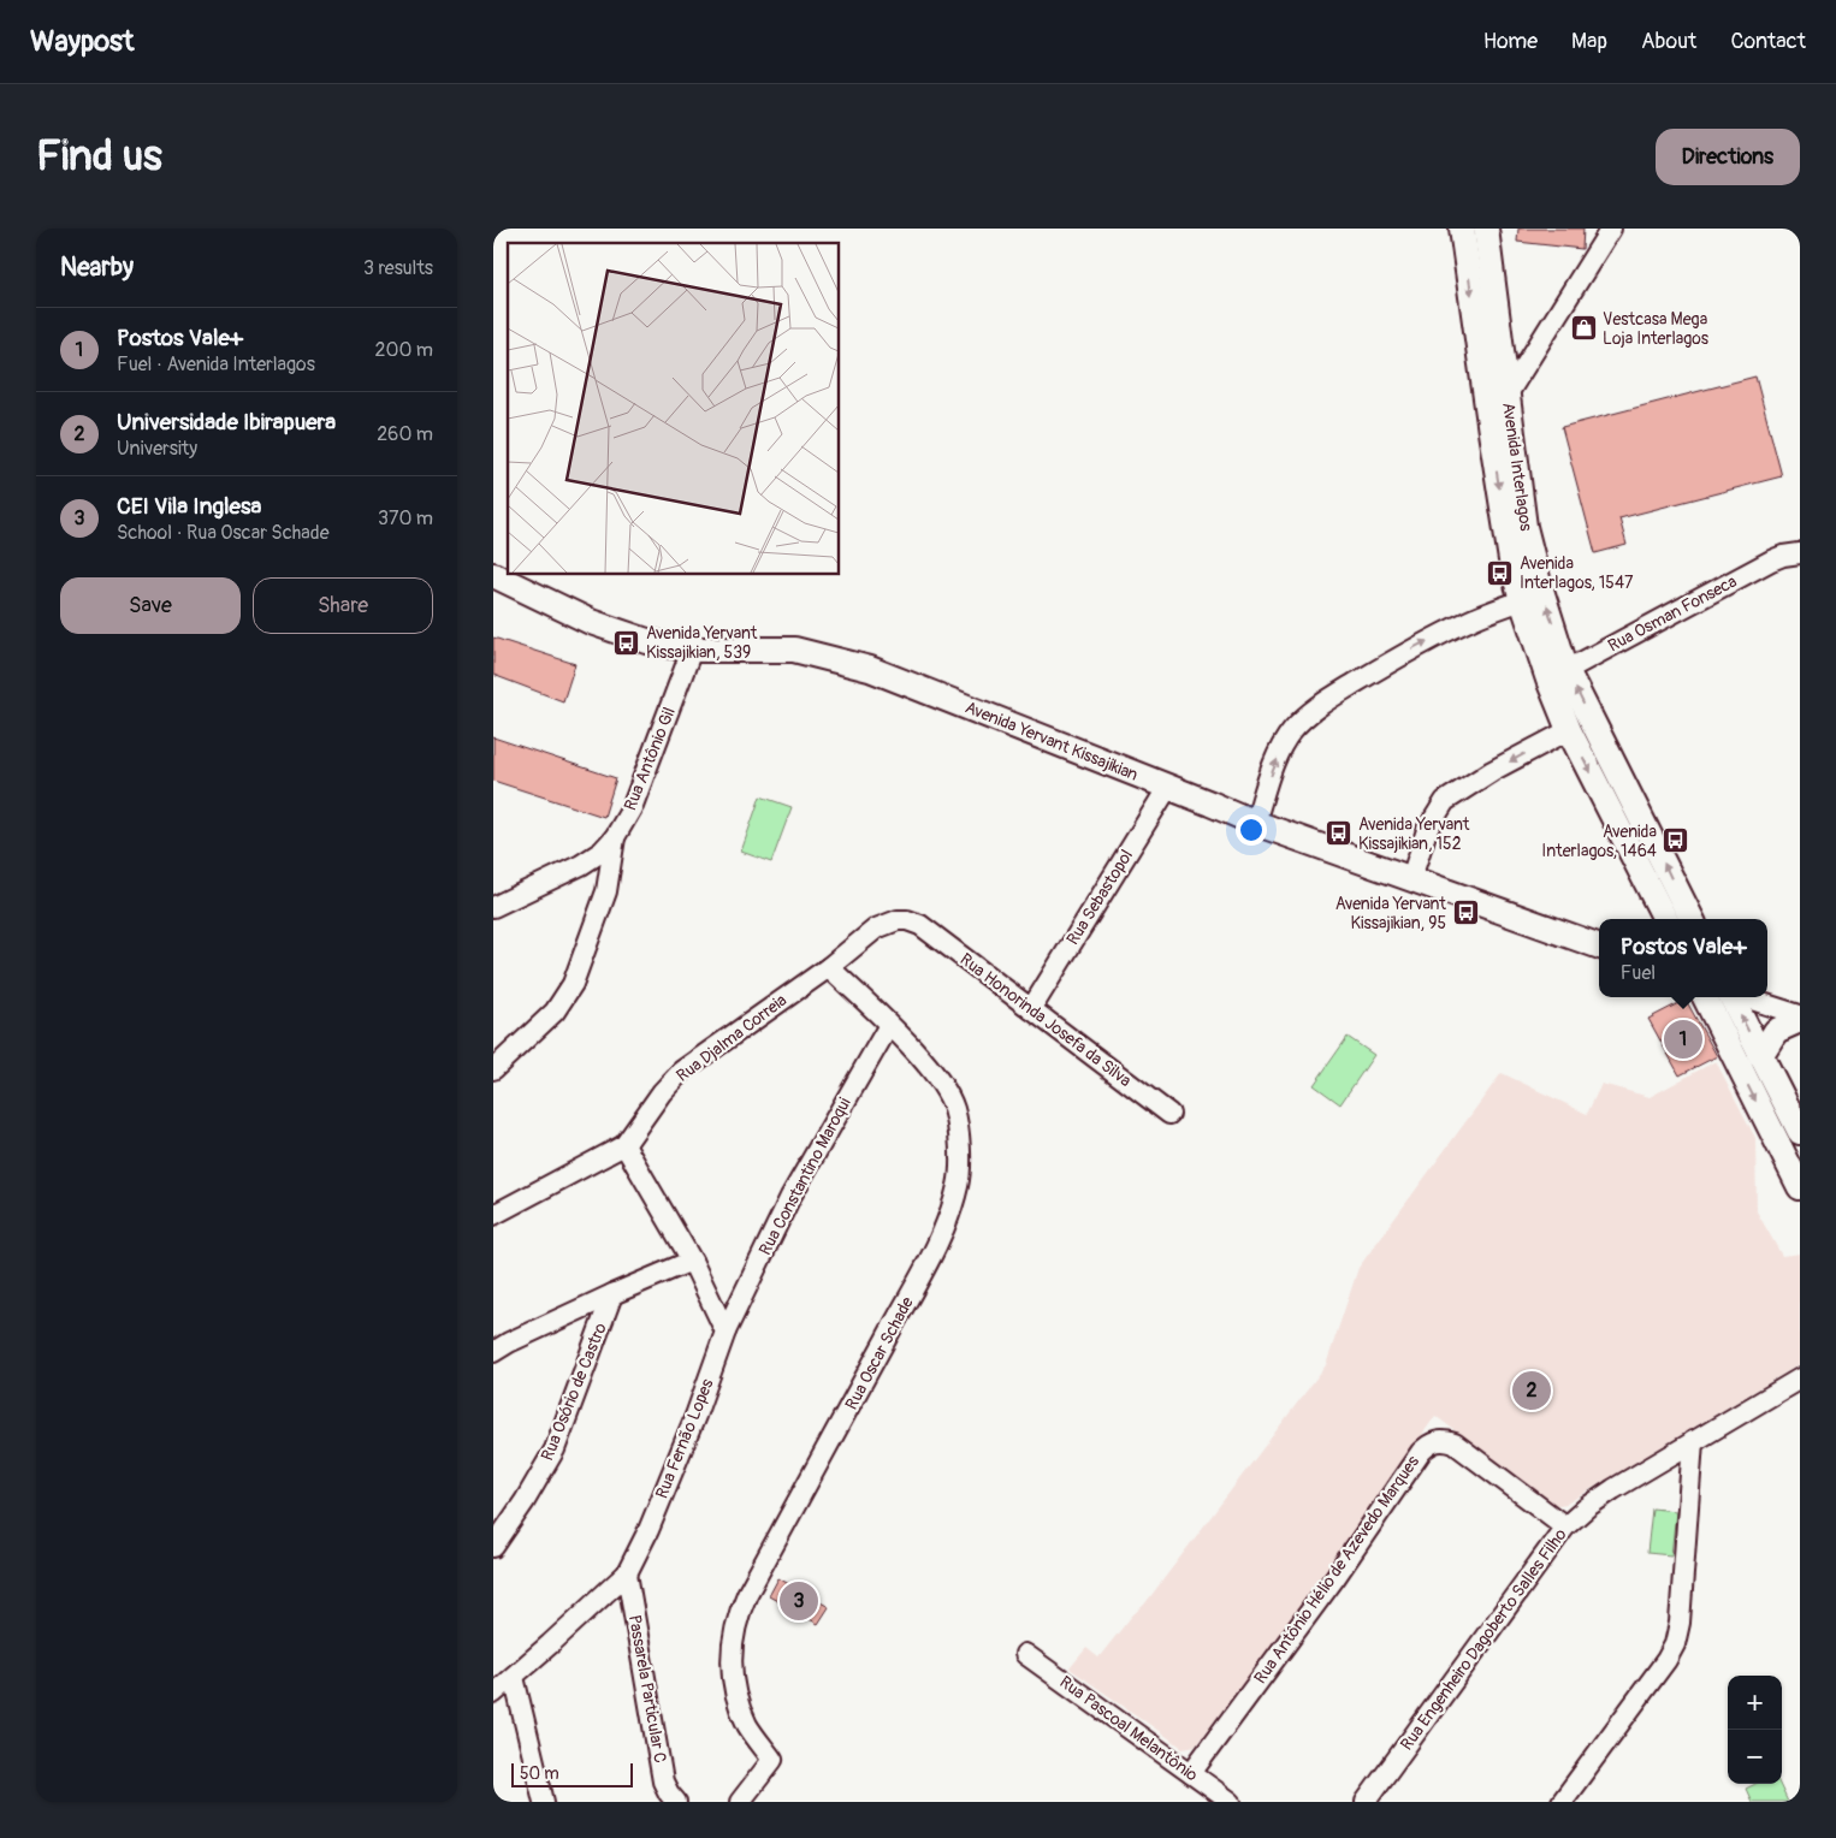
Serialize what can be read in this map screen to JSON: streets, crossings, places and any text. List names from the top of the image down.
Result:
{
  "streets": {
    "main road": ["Avenida Interlagos", "Avenida Yervant Kissajikian"],
    "street": [
      "Rua Osman Fonseca",
      "Rua Antônio Gil",
      "Rua Sebastopol",
      "Rua Honorinda Josefa da Silva",
      "Rua Djalma Correia",
      "Rua Constantino Maroqui",
      "Rua Oscar Schade",
      "Rua Osório de Castro",
      "Rua Fernão Lopes",
      "Rua Antônio Hélio de Azevedo Marques",
      "Rua Engenheiro Dagoberto Salles Filho",
      "Passarela Particular C",
      "Rua Pascoal Melantônio"
    ]
  },
  "crossings": [
    ["Avenida Interlagos", "Rua Osman Fonseca"],
    ["Avenida Yervant Kissajikian", "Rua Antônio Gil"],
    ["Avenida Yervant Kissajikian", "Rua Sebastopol"],
    ["Rua Sebastopol", "Rua Honorinda Josefa da Silva"],
    ["Rua Honorinda Josefa da Silva", "Rua Djalma Correia"],
    ["Rua Djalma Correia", "Rua Oscar Schade"],
    ["Rua Constantino Maroqui", "Rua Oscar Schade"],
    ["Rua Constantino Maroqui", "Rua Fernão Lopes"],
    ["Rua Fernão Lopes", "Passarela Particular C"],
    ["Rua Antônio Hélio de Azevedo Marques", "Rua Engenheiro Dagoberto Salles Filho"],
    ["Rua Antônio Hélio de Azevedo Marques", "Rua Pascoal Melantônio"]
  ],
  "places": {
    "shop": ["Vestcasa Mega Loja Interlagos"],
    "bus stop": [
      "Avenida Interlagos, 1547",
      "Avenida Yervant Kissajikian, 539",
      "Avenida Yervant Kissajikian, 152",
      "Avenida Interlagos, 1464",
      "Avenida Yervant Kissajikian, 95"
    ]
  },
  "scale_bar": "50 m",
  "page": {
    "header": "Waypost",
    "nav": [
      "Home",
      "Map",
      "About",
      "Contact"
    ],
    "buttons": [
      "Directions",
      ["Save", "Share"]
    ],
    "title": "Find us",
    "heading": ["Nearby", "3 results"],
    "list": [
      {
        "mark": "1",
        "name": "Postos Vale+",
        "note": "Fuel · Avenida Interlagos",
        "value": "200 m"
      },
      {
        "mark": "2",
        "name": "Universidade Ibirapuera",
        "note": "University",
        "value": "260 m"
      },
      {
        "mark": "3",
        "name": "CEI Vila Inglesa",
        "note": "School · Rua Oscar Schade",
        "value": "370 m"
      }
    ],
    "popup": ["Postos Vale+", "Fuel"],
    "pins": ["1", "2", "3"],
    "map_buttons": ["+", "−"],
    "scale": "50 m"
  }
}
